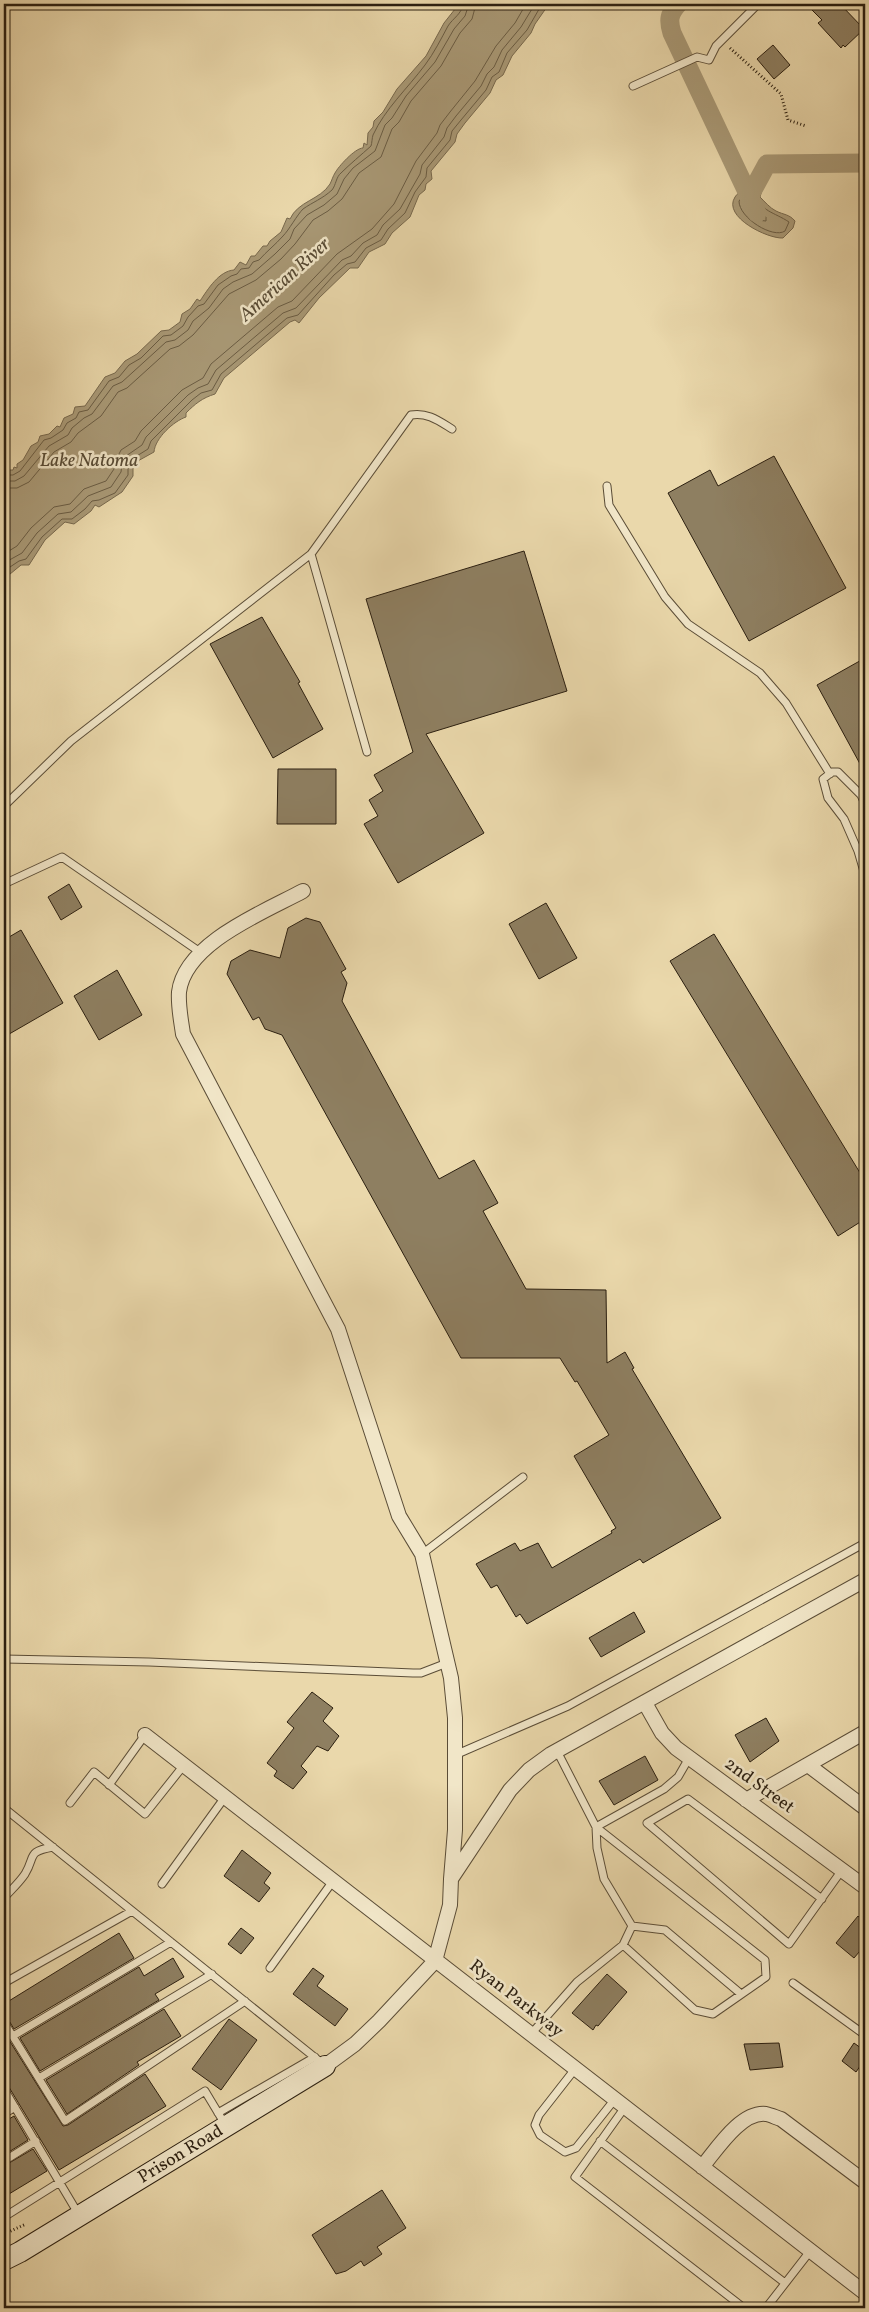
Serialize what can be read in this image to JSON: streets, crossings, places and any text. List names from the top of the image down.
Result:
{
  "streets": {
    "street": ["2nd Street", "Ryan Parkway", "Prison Road"]
  },
  "crossings": [
    ["Ryan Parkway", "Prison Road"]
  ],
  "water": ["American River", "Lake Natoma"]
}
